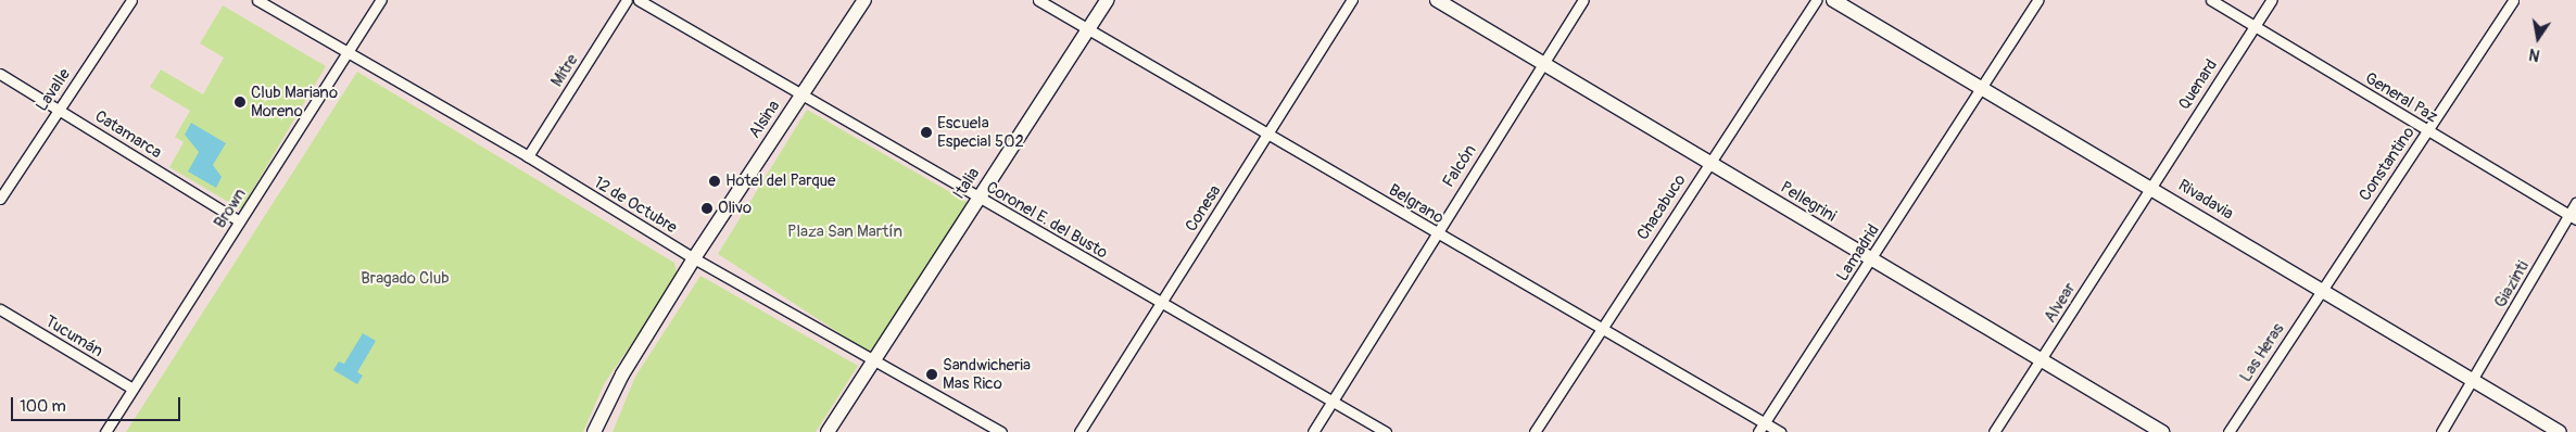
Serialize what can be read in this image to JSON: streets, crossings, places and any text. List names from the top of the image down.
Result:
{
  "streets": {
    "main road": [
      "Alsina",
      "Italia",
      "Rivadavia",
      "Pellegrini"
    ],
    "street": [
      "Mitre",
      "Quenard",
      "Lavalle",
      "General Paz",
      "Catamarca",
      "Constantino",
      "Falcón",
      "Belgrano",
      "12 de Octubre",
      "Chacabuco",
      "Brown",
      "Conesa",
      "Coronel E. del Busto",
      "Lamadrid",
      "Giazinti",
      "Alvear",
      "Tucumán",
      "Las Heras"
    ]
  },
  "crossings": [
    ["Mitre", "12 de Octubre"],
    ["Quenard", "General Paz"],
    ["Quenard", "Rivadavia"],
    ["Quenard", "Alvear"],
    ["Lavalle", "Catamarca"],
    ["General Paz", "Constantino"],
    ["General Paz", "Giazinti"],
    ["Alsina", "12 de Octubre"],
    ["Alsina", "Coronel E. del Busto"],
    ["Catamarca", "Brown"],
    ["Constantino", "Rivadavia"],
    ["Constantino", "Las Heras"],
    ["Falcón", "Pellegrini"],
    ["Falcón", "Belgrano"],
    ["Falcón", "Coronel E. del Busto"],
    ["Italia", "Belgrano"],
    ["Italia", "12 de Octubre"],
    ["Italia", "Coronel E. del Busto"],
    ["Rivadavia", "Lamadrid"],
    ["Rivadavia", "Giazinti"],
    ["Rivadavia", "Alvear"],
    ["Rivadavia", "Las Heras"],
    ["Pellegrini", "Chacabuco"],
    ["Pellegrini", "Lamadrid"],
    ["Pellegrini", "Alvear"],
    ["Belgrano", "Chacabuco"],
    ["Belgrano", "Conesa"],
    ["Belgrano", "Lamadrid"],
    ["12 de Octubre", "Brown"],
    ["Brown", "Tucumán"],
    ["Conesa", "Coronel E. del Busto"]
  ],
  "parks": ["Plaza San Martín", "Bragado Club"],
  "places": [
    "Club Mariano Moreno",
    "Escuela Especial 502",
    "Hotel del Parque",
    "Olivo",
    "Sandwicheria Mas Rico"
  ],
  "scale_bar": "100 m",
  "north": "bottom"
}
